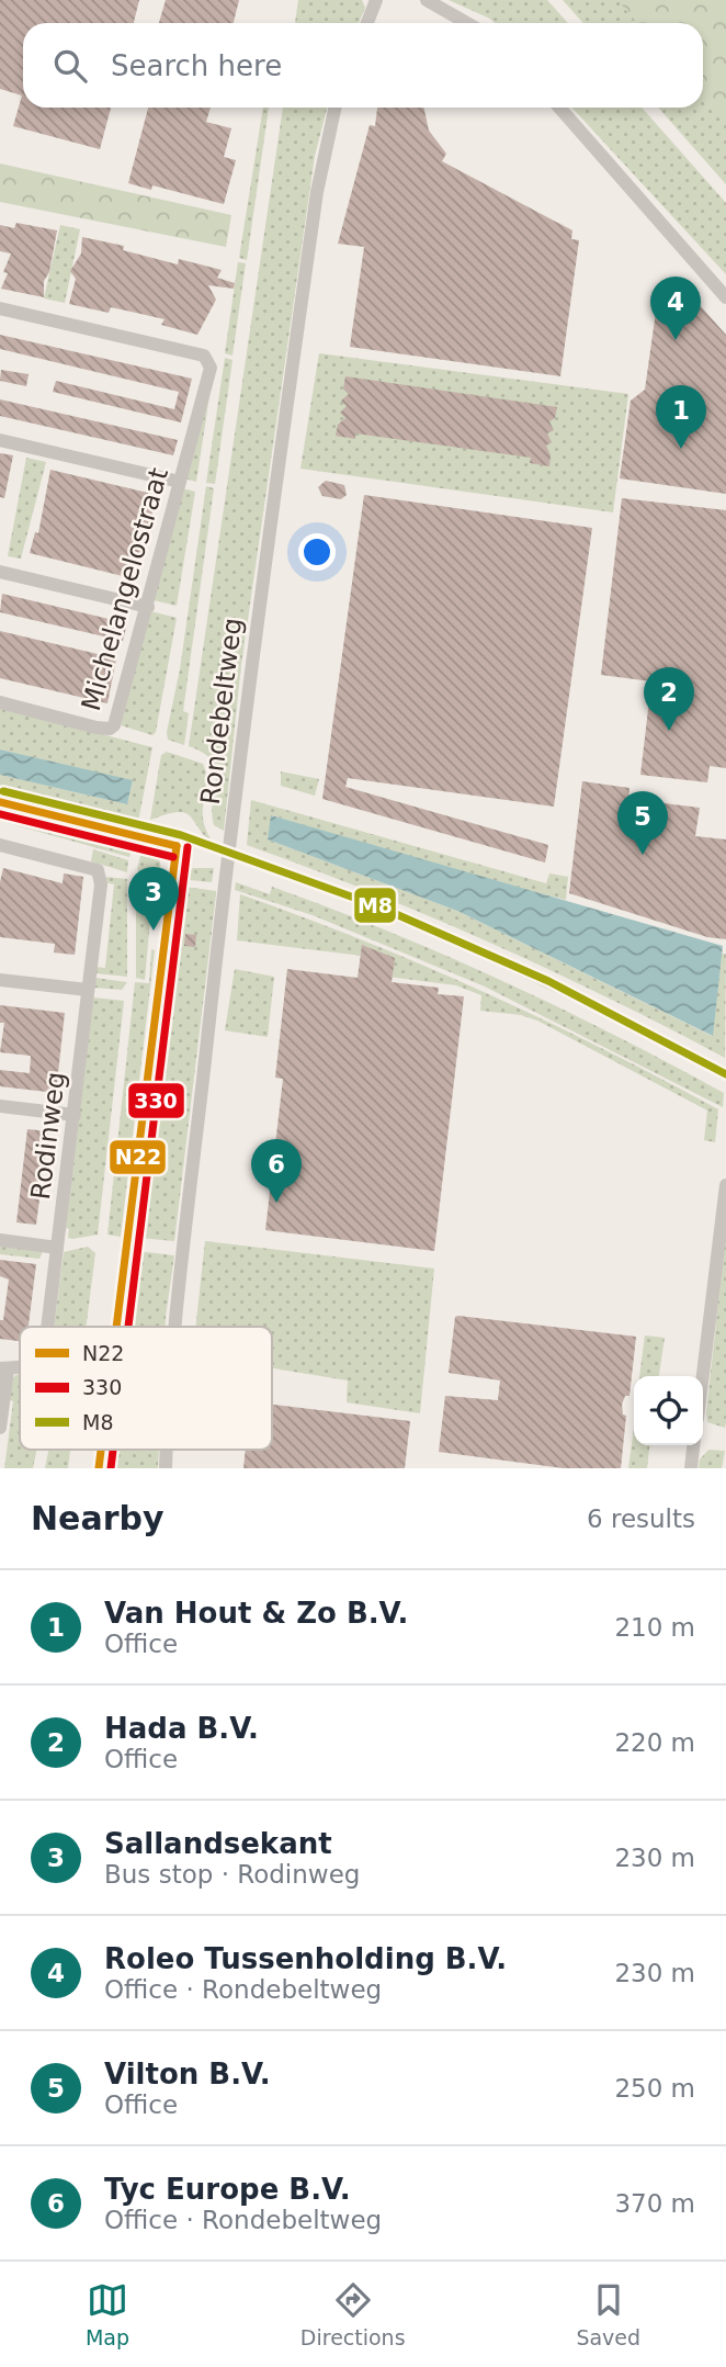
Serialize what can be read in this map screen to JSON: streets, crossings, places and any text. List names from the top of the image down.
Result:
{
  "streets": {
    "street": ["Michelangelostraat", "Rondebeltweg", "Rodinweg"]
  },
  "lines": ["transit line M8", "transit line N22", "transit line 330"],
  "legend": ["N22", "330", "M8"],
  "page": {
    "search": "Search here",
    "pins": [
      "4",
      "1",
      "2",
      "5",
      "3",
      "6"
    ],
    "heading": ["Nearby", "6 results"],
    "list": [
      {
        "mark": "1",
        "name": "Van Hout & Zo B.V.",
        "note": "Office",
        "value": "210 m"
      },
      {
        "mark": "2",
        "name": "Hada B.V.",
        "note": "Office",
        "value": "220 m"
      },
      {
        "mark": "3",
        "name": "Sallandsekant",
        "note": "Bus stop · Rodinweg",
        "value": "230 m"
      },
      {
        "mark": "4",
        "name": "Roleo Tussenholding B.V.",
        "note": "Office · Rondebeltweg",
        "value": "230 m"
      },
      {
        "mark": "5",
        "name": "Vilton B.V.",
        "note": "Office",
        "value": "250 m"
      },
      {
        "mark": "6",
        "name": "Tyc Europe B.V.",
        "note": "Office · Rondebeltweg",
        "value": "370 m"
      }
    ],
    "nav": ["Map", "Directions", "Saved"]
  }
}
